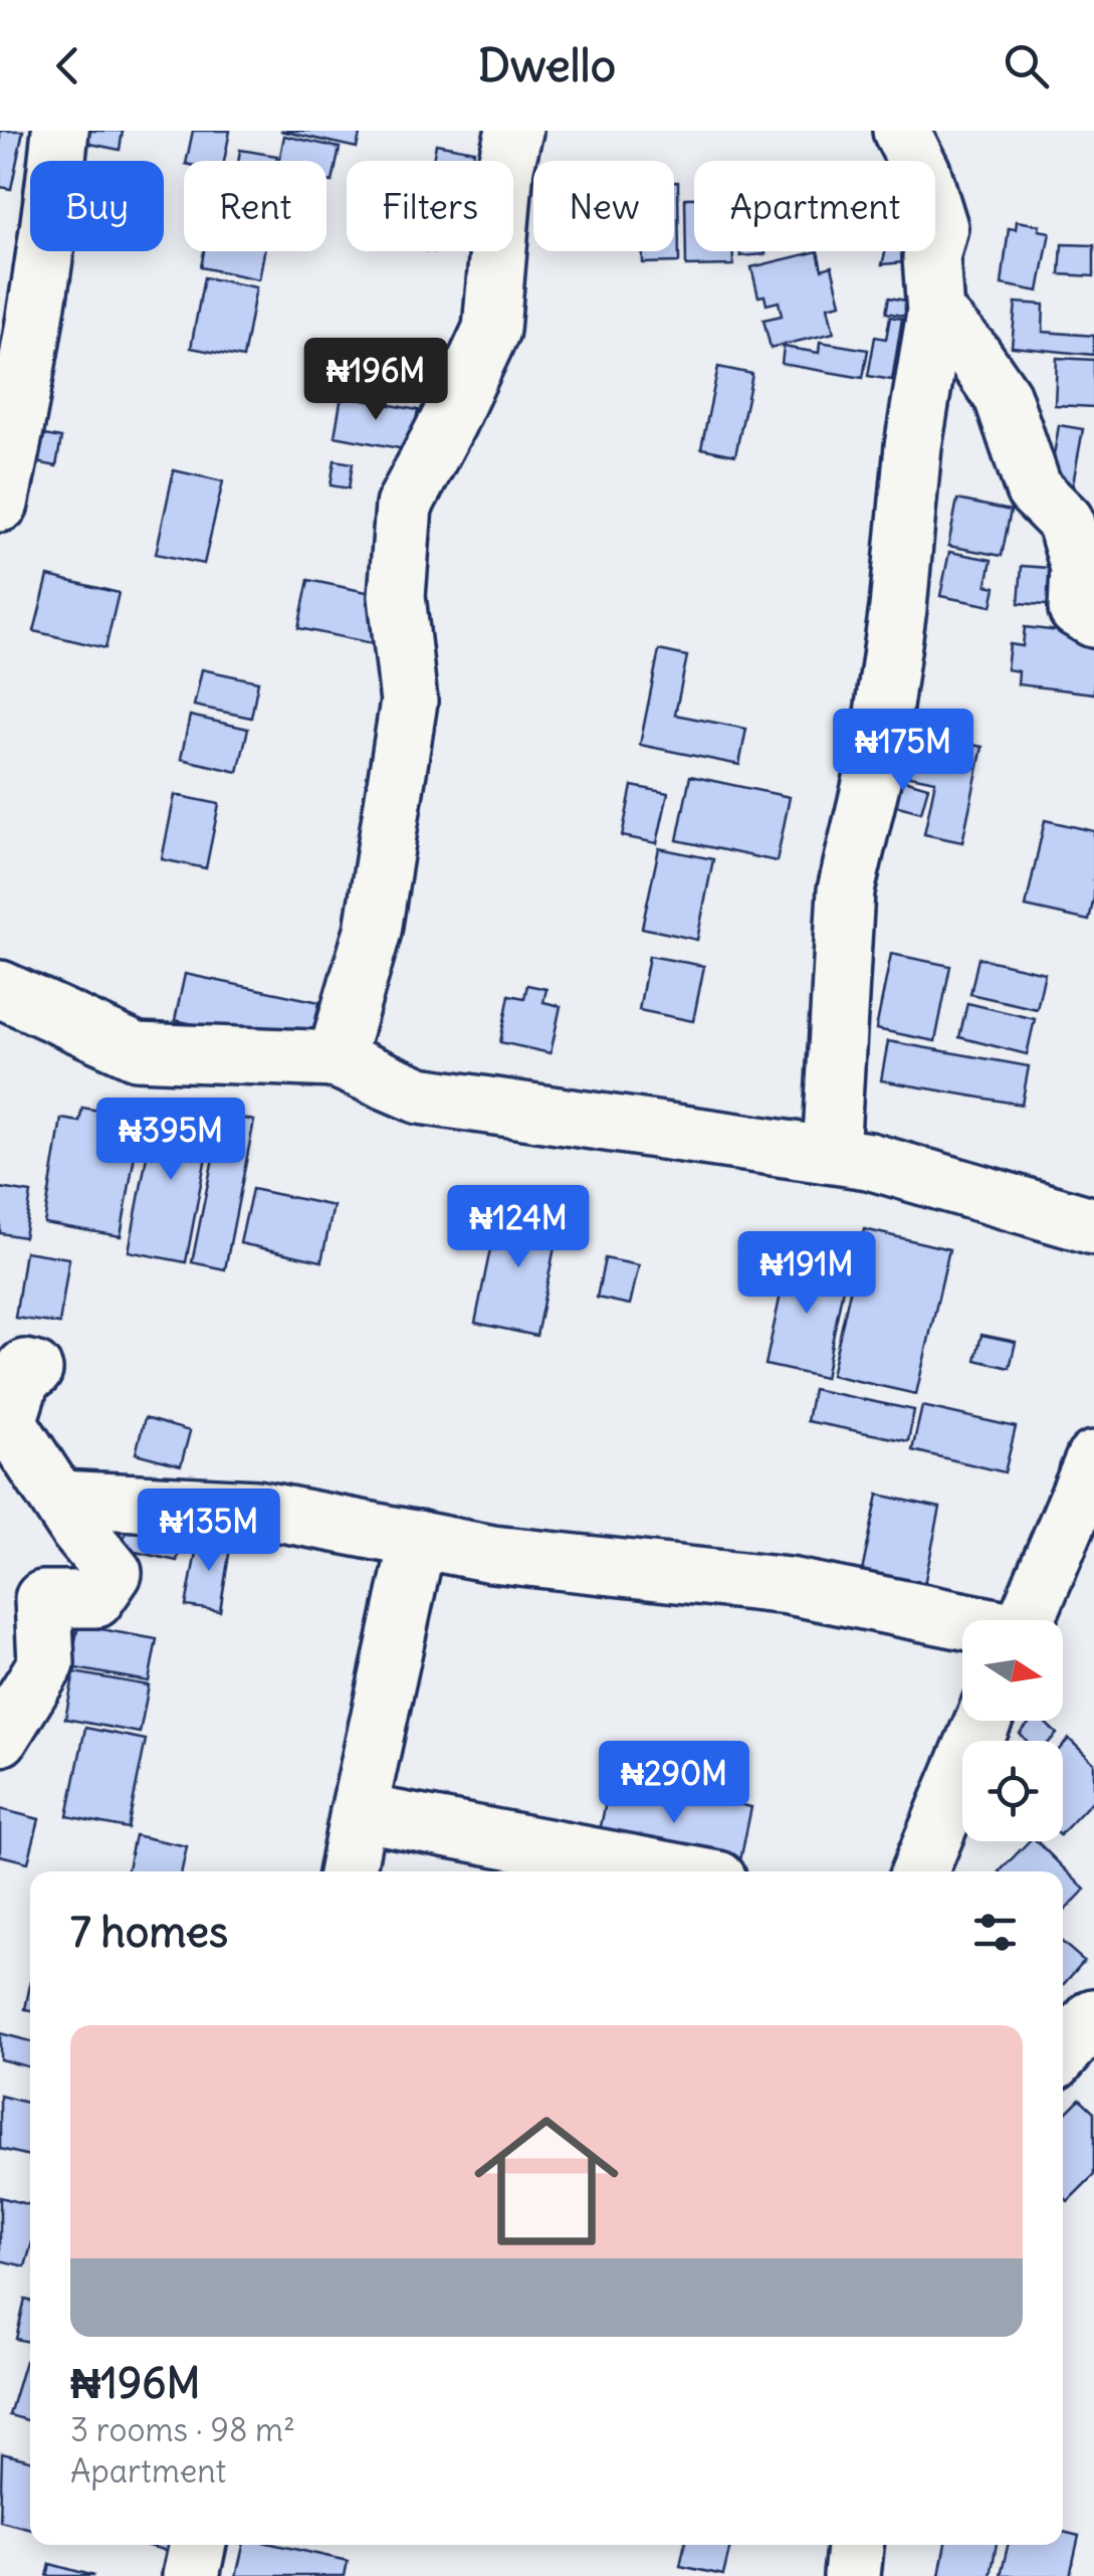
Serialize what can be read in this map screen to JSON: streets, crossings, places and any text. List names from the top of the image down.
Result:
{
  "north": "right",
  "page": {
    "header": "Dwello",
    "chip": [
      "Buy",
      "Rent",
      "Filters",
      "New",
      "Apartment"
    ],
    "price": [
      "₦196M",
      "₦175M",
      "₦395M",
      "₦124M",
      "₦191M",
      "₦135M",
      "₦290M"
    ],
    "heading": "7 homes",
    "list": [
      {
        "name": "₦196M",
        "note": "3 rooms · 98 m² · Apartment"
      }
    ]
  }
}
